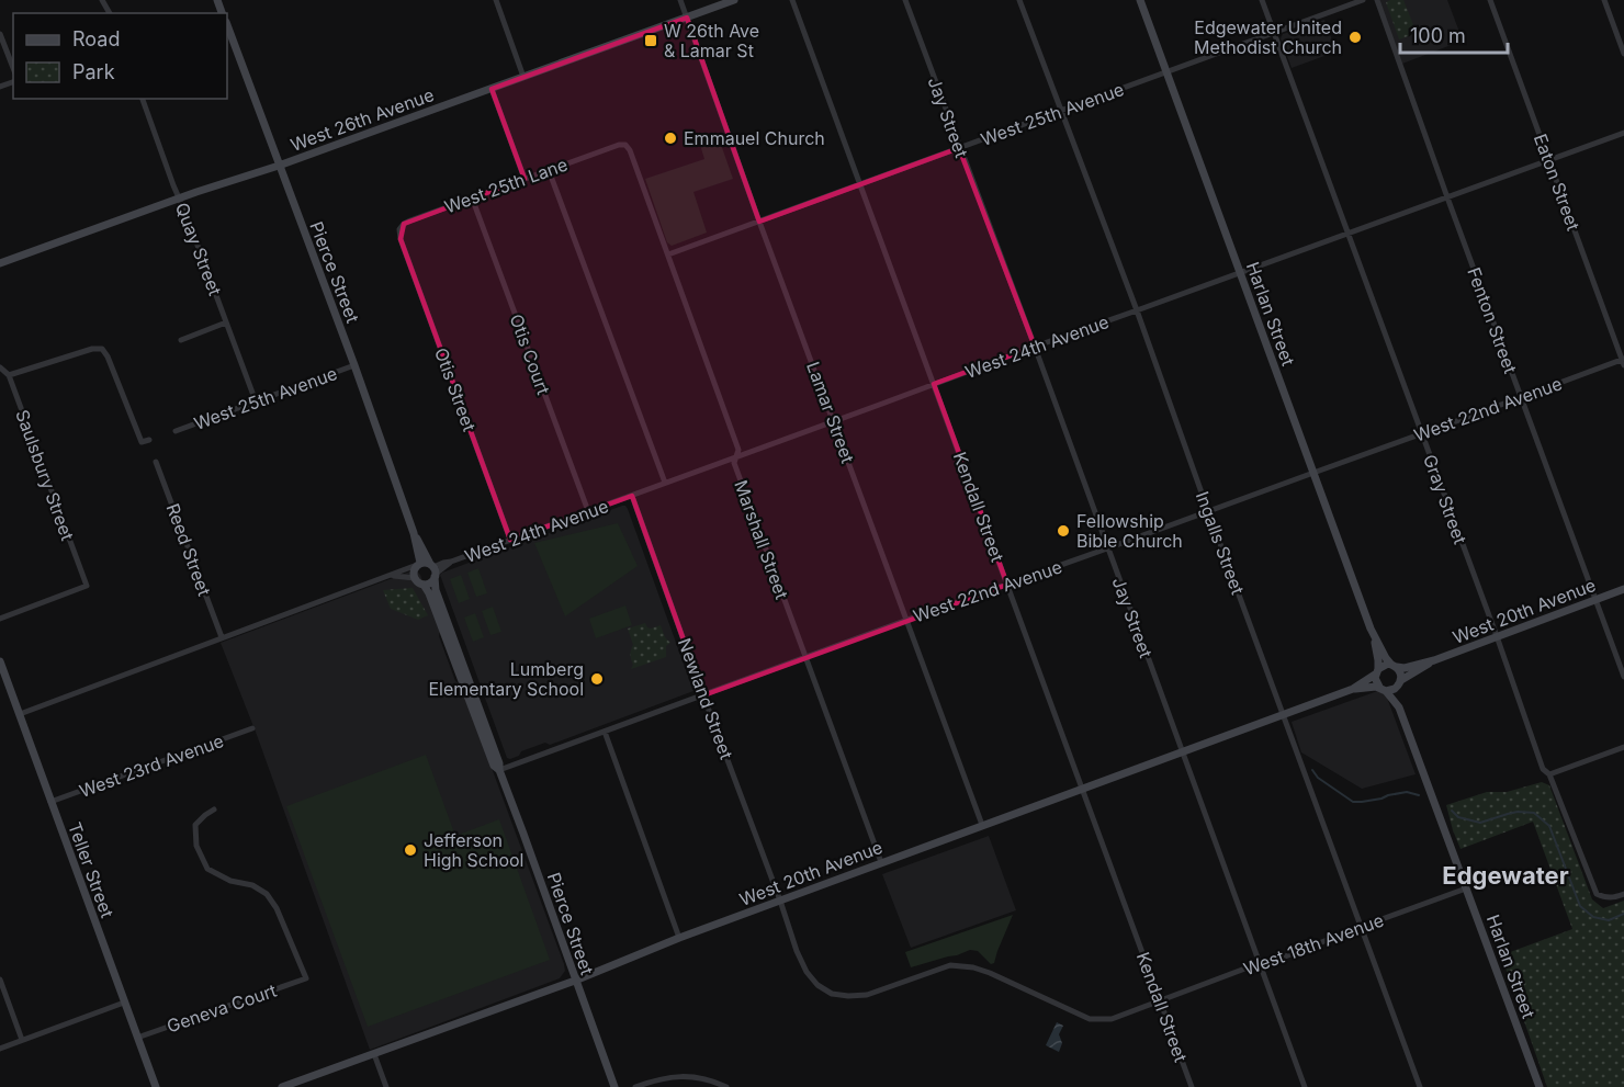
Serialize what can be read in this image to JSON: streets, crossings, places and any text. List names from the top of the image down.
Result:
{
  "streets": {
    "street": [
      "West 25th Avenue",
      "Jay Street",
      "West 26th Avenue",
      "Eaton Street",
      "West 25th Lane",
      "Quay Street",
      "Pierce Street",
      "Harlan Street",
      "Fenton Street",
      "West 24th Avenue",
      "Otis Court",
      "Otis Street",
      "West 22nd Avenue",
      "Lamar Street",
      "Saulsbury Street",
      "Gray Street",
      "Kendall Street",
      "Marshall Street",
      "Ingalls Street",
      "Reed Street",
      "West 20th Avenue",
      "Newland Street",
      "West 23rd Avenue",
      "Teller Street",
      "West 18th Avenue",
      "Geneva Court"
    ]
  },
  "crossings": [
    ["West 25th Avenue", "Jay Street"],
    ["West 25th Avenue", "Quay Street"],
    ["West 25th Avenue", "Pierce Street"],
    ["West 25th Avenue", "Harlan Street"],
    ["West 25th Avenue", "Lamar Street"],
    ["West 25th Avenue", "Gray Street"],
    ["West 25th Avenue", "Kendall Street"],
    ["West 25th Avenue", "Marshall Street"],
    ["West 25th Avenue", "Ingalls Street"],
    ["Jay Street", "West 24th Avenue"],
    ["Jay Street", "West 22nd Avenue"],
    ["Jay Street", "West 20th Avenue"],
    ["Jay Street", "West 18th Avenue"],
    ["West 26th Avenue", "Quay Street"],
    ["West 26th Avenue", "Pierce Street"],
    ["West 26th Avenue", "Lamar Street"],
    ["Eaton Street", "West 24th Avenue"],
    ["Eaton Street", "West 22nd Avenue"],
    ["West 25th Lane", "Otis Court"],
    ["West 25th Lane", "Otis Street"],
    ["West 25th Lane", "Marshall Street"],
    ["Pierce Street", "West 24th Avenue"],
    ["Pierce Street", "West 22nd Avenue"],
    ["Pierce Street", "West 20th Avenue"],
    ["Harlan Street", "West 24th Avenue"],
    ["Harlan Street", "West 22nd Avenue"],
    ["Harlan Street", "West 20th Avenue"],
    ["Harlan Street", "West 18th Avenue"],
    ["Fenton Street", "West 24th Avenue"],
    ["Fenton Street", "West 22nd Avenue"],
    ["Fenton Street", "West 20th Avenue"],
    ["West 24th Avenue", "Otis Court"],
    ["West 24th Avenue", "Otis Street"],
    ["West 24th Avenue", "Lamar Street"],
    ["West 24th Avenue", "Gray Street"],
    ["West 24th Avenue", "Kendall Street"],
    ["West 24th Avenue", "Marshall Street"],
    ["West 24th Avenue", "Ingalls Street"],
    ["West 24th Avenue", "Newland Street"],
    ["West 22nd Avenue", "Lamar Street"],
    ["West 22nd Avenue", "Gray Street"],
    ["West 22nd Avenue", "Kendall Street"],
    ["West 22nd Avenue", "Marshall Street"],
    ["West 22nd Avenue", "Ingalls Street"],
    ["West 22nd Avenue", "Newland Street"],
    ["Lamar Street", "West 20th Avenue"],
    ["Gray Street", "West 20th Avenue"],
    ["Kendall Street", "West 20th Avenue"],
    ["Kendall Street", "West 18th Avenue"],
    ["Marshall Street", "West 20th Avenue"],
    ["Ingalls Street", "West 20th Avenue"],
    ["Ingalls Street", "West 18th Avenue"],
    ["West 20th Avenue", "Newland Street"],
    ["Newland Street", "West 18th Avenue"],
    ["West 23rd Avenue", "Teller Street"],
    ["Teller Street", "Geneva Court"]
  ],
  "districts": ["Edgewater"],
  "places": {
    "other": [
      "Edgewater United Methodist Church",
      "Emmauel Church",
      "Fellowship Bible Church",
      "Lumberg Elementary School",
      "Jefferson High School"
    ],
    "transit": ["W 26th Ave & Lamar St"]
  },
  "legend": ["Road", "Park"],
  "scale_bar": "100 m"
}
